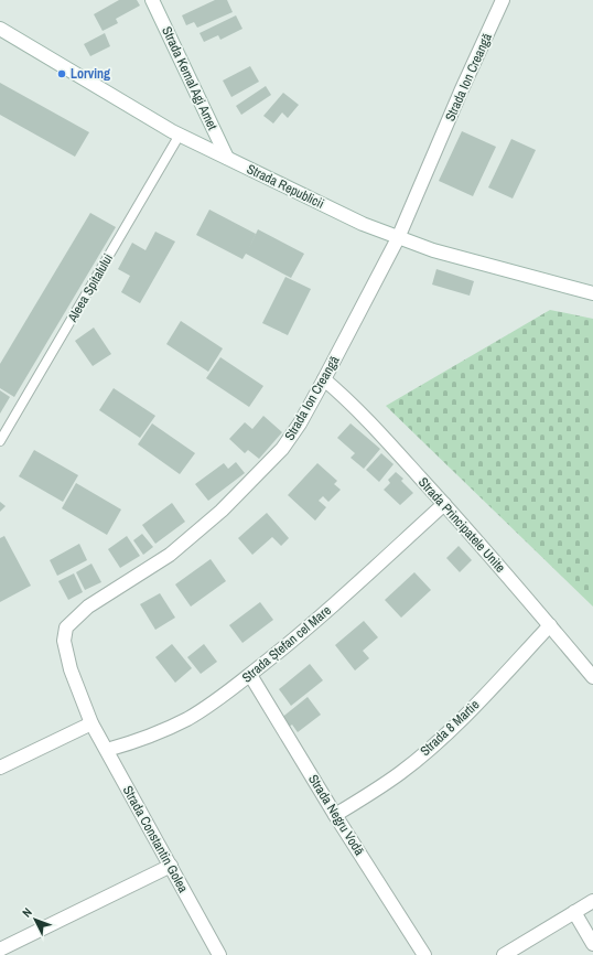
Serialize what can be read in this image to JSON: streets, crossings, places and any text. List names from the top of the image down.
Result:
{
  "streets": {
    "street": [
      "Strada Ion Creangă",
      "Strada Kemal Agi Amet",
      "Strada Republicii",
      "Strada Principatele Unite",
      "Strada Ștefan cel Mare",
      "Strada 8 Martie",
      "Strada Negru Vodă",
      "Strada Constantin Golea"
    ],
    "lane": ["Aleea Spitalului"]
  },
  "crossings": [
    ["Strada Ion Creangă", "Strada Republicii"],
    ["Strada Ion Creangă", "Strada Principatele Unite"],
    ["Strada Ion Creangă", "Strada Constantin Golea"],
    ["Strada Kemal Agi Amet", "Strada Republicii"],
    ["Strada Republicii", "Aleea Spitalului"],
    ["Strada Principatele Unite", "Strada Ștefan cel Mare"],
    ["Strada Principatele Unite", "Strada 8 Martie"],
    ["Strada Ștefan cel Mare", "Strada Negru Vodă"],
    ["Strada Ștefan cel Mare", "Strada Constantin Golea"],
    ["Strada 8 Martie", "Strada Negru Vodă"]
  ],
  "places": ["Lorving"],
  "north": "top left"
}
